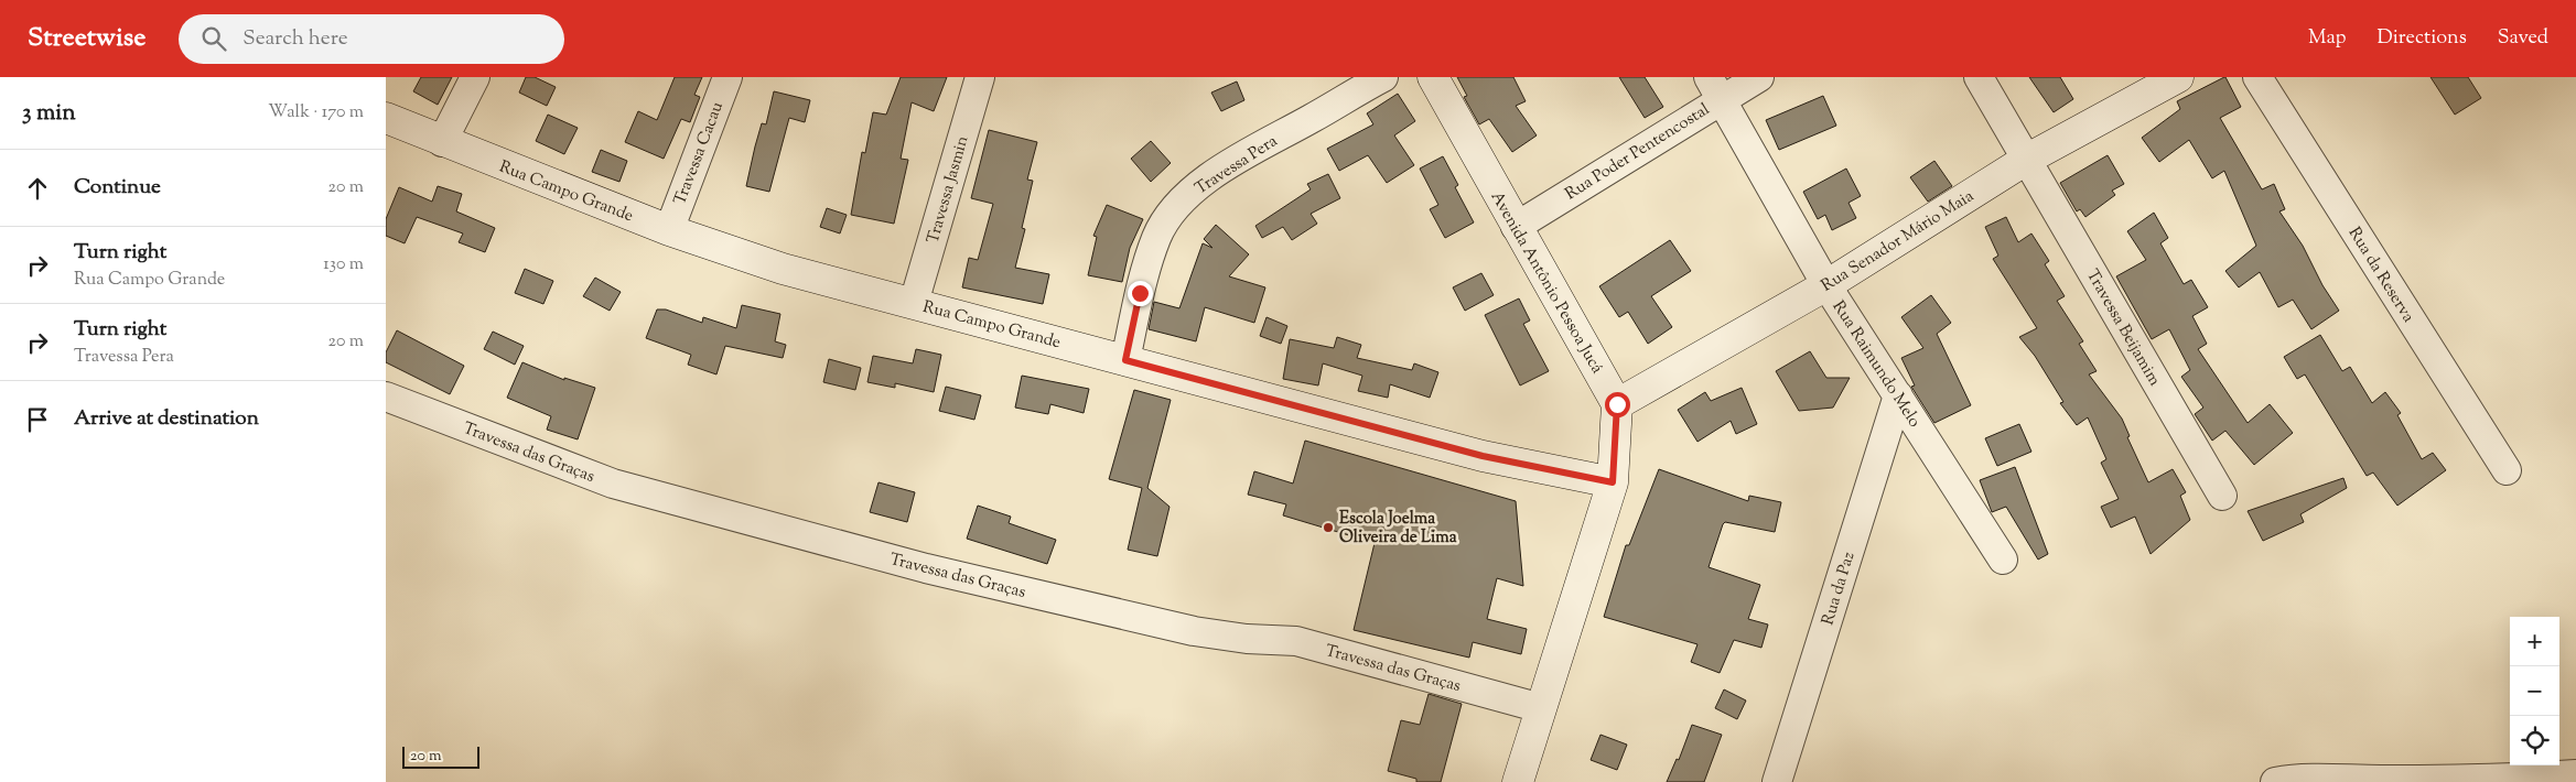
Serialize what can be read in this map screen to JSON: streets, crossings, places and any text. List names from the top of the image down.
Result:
{
  "streets": {
    "street": [
      "Rua Poder Pentencostal",
      "Travessa Cacau",
      "Travessa Pera",
      "Travessa Jasmin",
      "Rua Campo Grande",
      "Rua Senador Mário Maia",
      "Rua da Reserva",
      "Avenida Antônio Pessoa Jucá",
      "Travessa Beijamim",
      "Rua Raimundo Melo",
      "Travessa das Graças",
      "Rua da Paz"
    ]
  },
  "crossings": [
    ["Rua Poder Pentencostal", "Avenida Antônio Pessoa Jucá"],
    ["Rua Poder Pentencostal", "Rua Raimundo Melo"],
    ["Travessa Cacau", "Rua Campo Grande"],
    ["Travessa Pera", "Rua Campo Grande"],
    ["Travessa Jasmin", "Rua Campo Grande"],
    ["Rua Senador Mário Maia", "Avenida Antônio Pessoa Jucá"],
    ["Rua Senador Mário Maia", "Travessa Beijamim"],
    ["Rua Senador Mário Maia", "Rua Raimundo Melo"],
    ["Rua Raimundo Melo", "Rua da Paz"]
  ],
  "places": ["Escola Joelma Oliveira de Lima"],
  "scale_bar": "20 m",
  "page": {
    "header": "Streetwise",
    "search": "Search here",
    "nav": ["Map", "Directions", "Saved"],
    "heading": ["3 min", "Walk · 170 m"],
    "list": [
      ["Continue", "20 m"],
      ["Turn right", "Rua Campo Grande", "130 m"],
      ["Turn right", "Travessa Pera", "20 m"],
      "Arrive at destination"
    ],
    "map_buttons": ["+", "−"],
    "scale": "20 m"
  }
}
